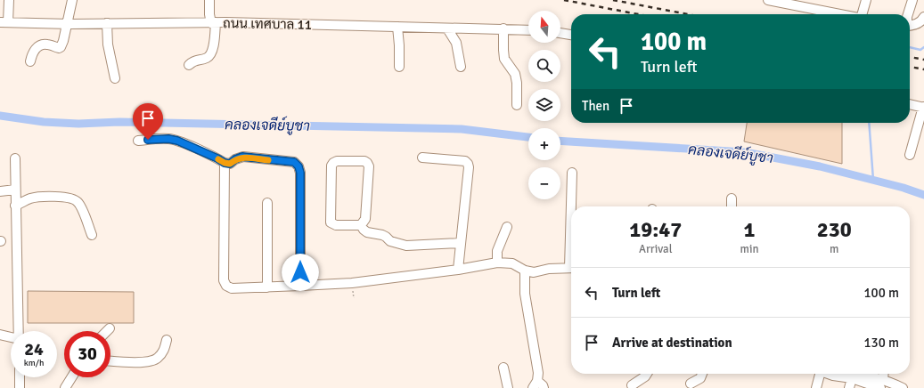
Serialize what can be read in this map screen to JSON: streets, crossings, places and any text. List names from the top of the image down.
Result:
{
  "streets": {
    "street": ["ถนน เทศบาล 11"]
  },
  "water": ["คลองเจดีย์บูชา"],
  "north": "top",
  "page": {
    "map_buttons": ["+", "−"],
    "turn": ["100 m", "Turn left"],
    "then": "Then",
    "eta": [
      "19:47",
      "Arrival",
      "1",
      "min",
      "230",
      "m"
    ],
    "list": [
      {
        "name": "Turn left",
        "value": "100 m"
      },
      {
        "name": "Arrive at destination",
        "value": "130 m"
      }
    ],
    "speed": "24 km/h",
    "limit": "30"
  }
}
